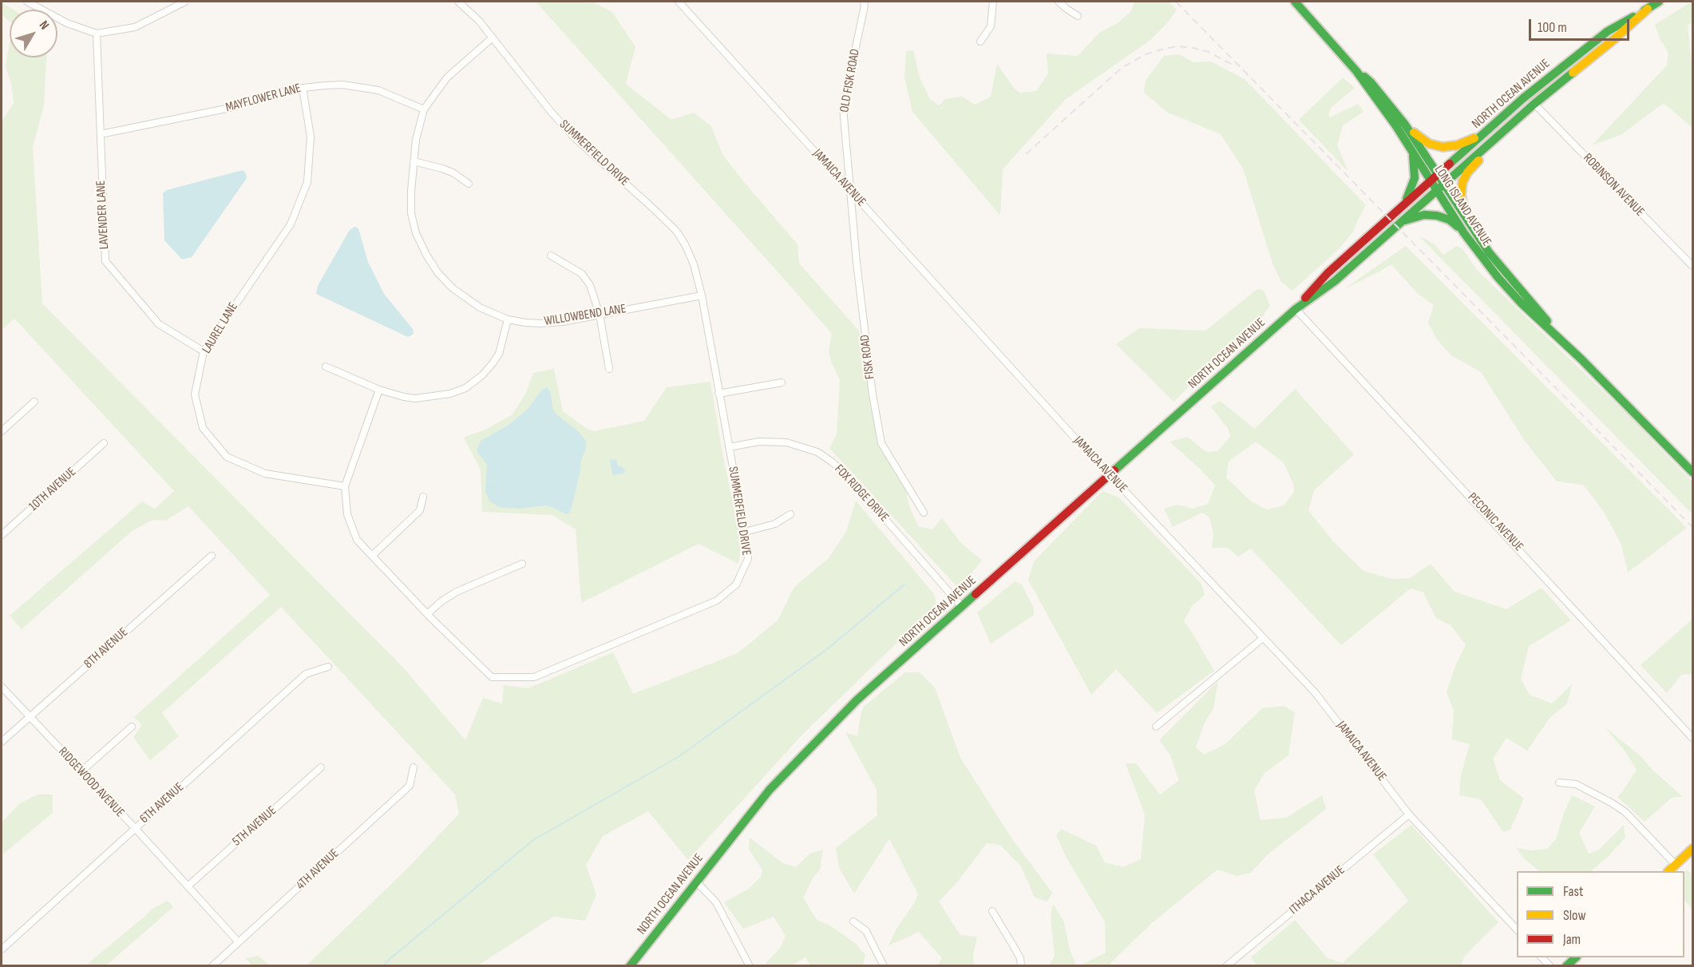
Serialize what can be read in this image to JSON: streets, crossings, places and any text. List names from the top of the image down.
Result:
{
  "streets": {
    "main road": ["NORTH OCEAN AVENUE", "LONG ISLAND AVENUE"],
    "street": [
      "OLD FISK ROAD",
      "MAYFLOWER LANE",
      "SUMMERFIELD DRIVE",
      "JAMAICA AVENUE",
      "ROBINSON AVENUE",
      "LAVENDER LANE",
      "WILLOWBEND LANE",
      "LAUREL LANE",
      "FISK ROAD",
      "10TH AVENUE",
      "FOX RIDGE DRIVE",
      "PECONIC AVENUE",
      "8TH AVENUE",
      "RIDGEWOOD AVENUE",
      "6TH AVENUE",
      "5TH AVENUE",
      "4TH AVENUE",
      "ITHACA AVENUE"
    ]
  },
  "crossings": [
    ["OLD FISK ROAD", "JAMAICA AVENUE"],
    ["OLD FISK ROAD", "FISK ROAD"],
    ["NORTH OCEAN AVENUE", "JAMAICA AVENUE"],
    ["NORTH OCEAN AVENUE", "ROBINSON AVENUE"],
    ["NORTH OCEAN AVENUE", "LONG ISLAND AVENUE"],
    ["NORTH OCEAN AVENUE", "FOX RIDGE DRIVE"],
    ["NORTH OCEAN AVENUE", "PECONIC AVENUE"],
    ["MAYFLOWER LANE", "LAVENDER LANE"],
    ["MAYFLOWER LANE", "WILLOWBEND LANE"],
    ["MAYFLOWER LANE", "LAUREL LANE"],
    ["SUMMERFIELD DRIVE", "WILLOWBEND LANE"],
    ["SUMMERFIELD DRIVE", "LAUREL LANE"],
    ["SUMMERFIELD DRIVE", "FOX RIDGE DRIVE"],
    ["JAMAICA AVENUE", "FISK ROAD"],
    ["JAMAICA AVENUE", "ITHACA AVENUE"],
    ["LAVENDER LANE", "LAUREL LANE"],
    ["8TH AVENUE", "RIDGEWOOD AVENUE"],
    ["RIDGEWOOD AVENUE", "6TH AVENUE"],
    ["RIDGEWOOD AVENUE", "5TH AVENUE"],
    ["RIDGEWOOD AVENUE", "4TH AVENUE"]
  ],
  "legend": ["Fast", "Slow", "Jam"],
  "scale_bar": "100 m",
  "north": "top right"
}
